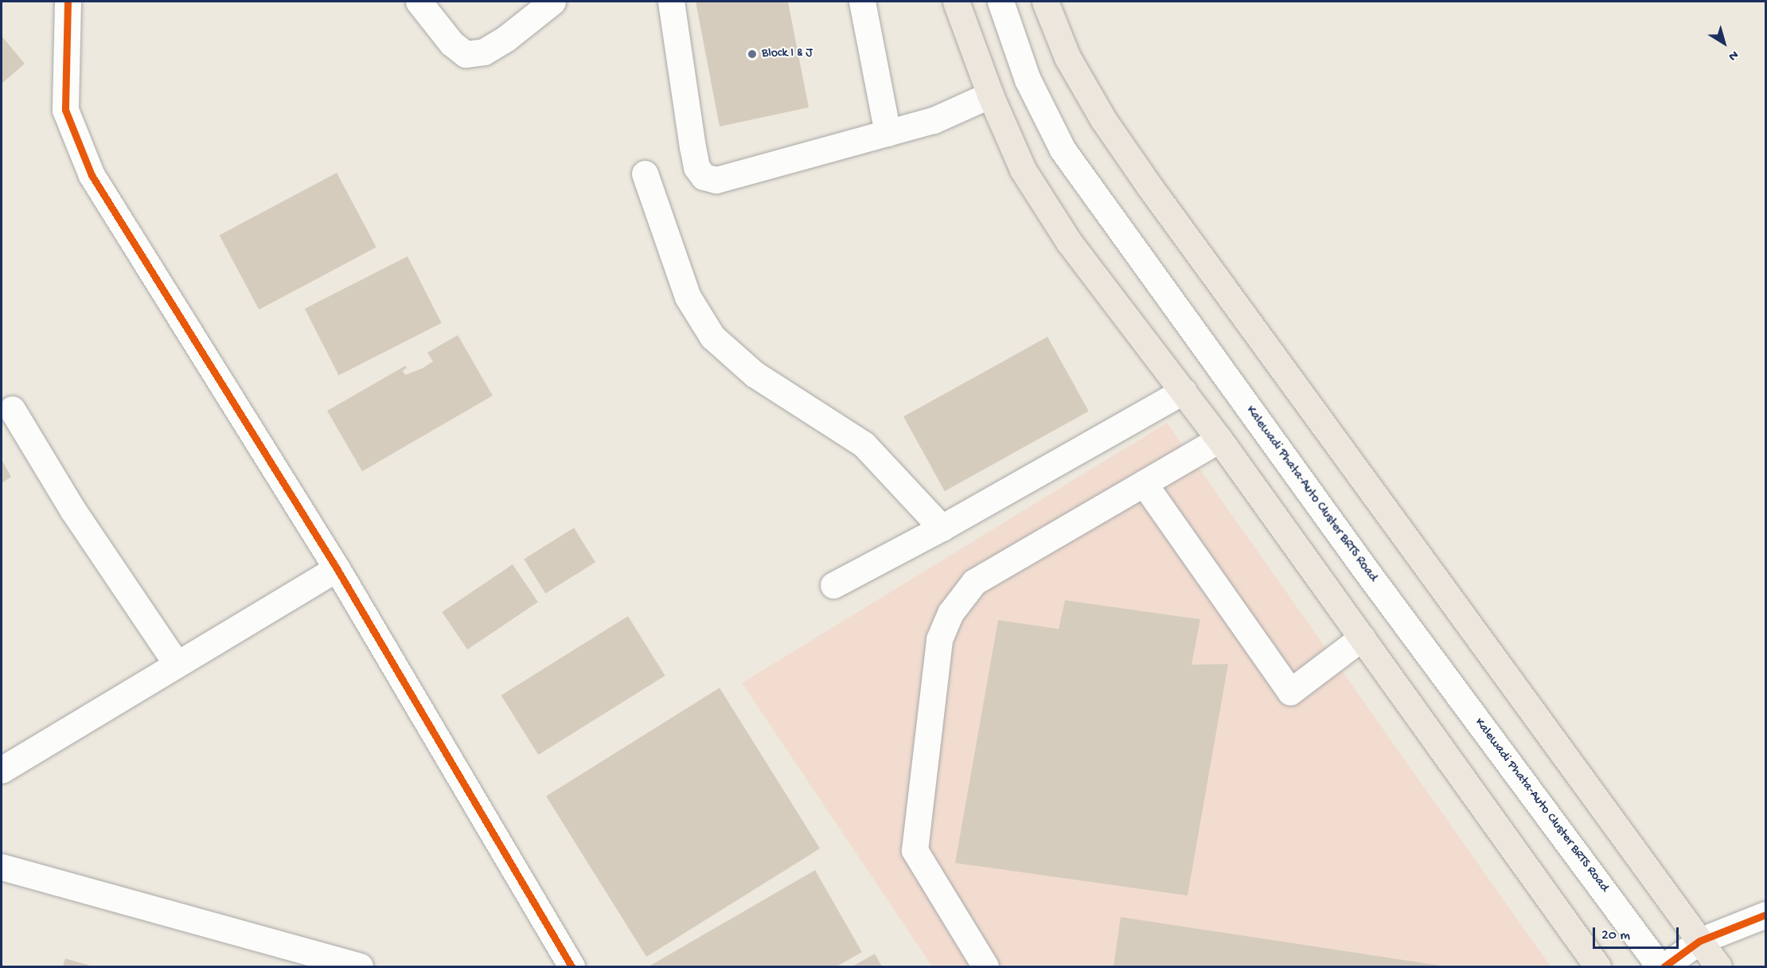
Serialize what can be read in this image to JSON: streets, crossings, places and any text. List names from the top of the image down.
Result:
{
  "streets": {
    "street": ["Kalewadi Phata-Auto Cluster BRTS Road"]
  },
  "places": ["Block I & J"],
  "scale_bar": "20 m",
  "north": "bottom right"
}
